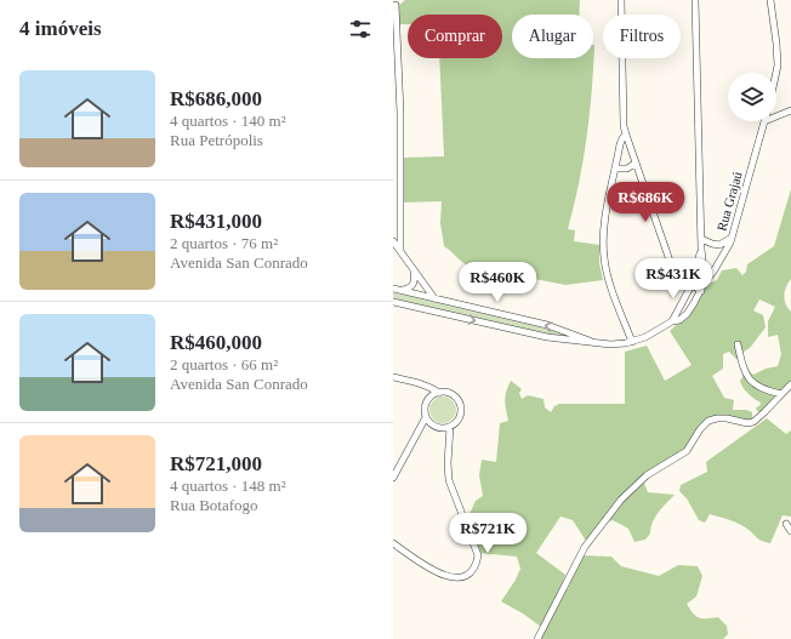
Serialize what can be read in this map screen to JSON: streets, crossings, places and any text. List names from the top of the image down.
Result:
{
  "streets": {
    "street": ["Rua Grajaú"]
  },
  "page": {
    "heading": "4 imóveis",
    "chip": ["Comprar", "Alugar", "Filtros"],
    "list": [
      {
        "name": "R$686,000",
        "note": "4 quartos · 140 m² · Rua Petrópolis"
      },
      {
        "name": "R$431,000",
        "note": "2 quartos · 76 m² · Avenida San Conrado"
      },
      {
        "name": "R$460,000",
        "note": "2 quartos · 66 m² · Avenida San Conrado"
      },
      {
        "name": "R$721,000",
        "note": "4 quartos · 148 m² · Rua Botafogo"
      }
    ],
    "price": [
      "R$686K",
      "R$431K",
      "R$460K",
      "R$721K"
    ]
  }
}
